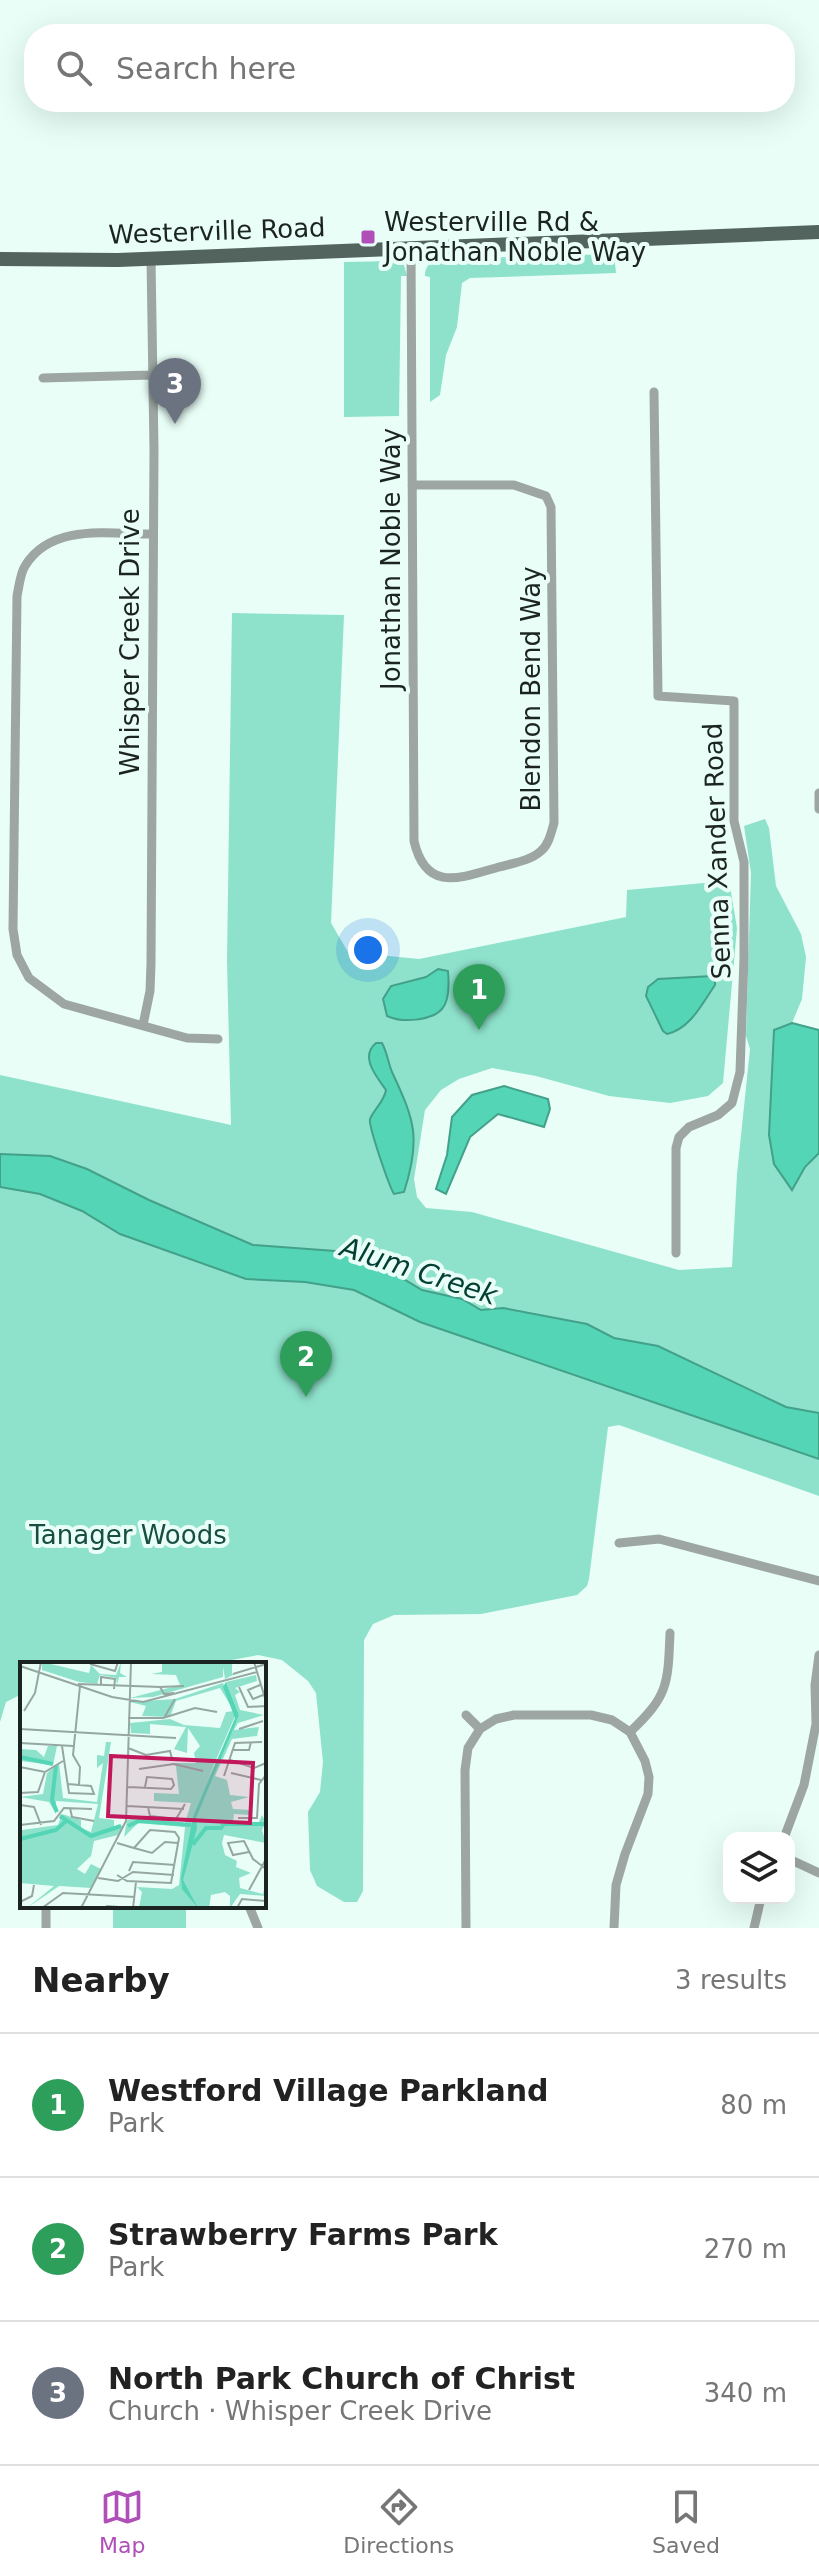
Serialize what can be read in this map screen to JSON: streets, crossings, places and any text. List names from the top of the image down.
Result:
{
  "streets": {
    "main road": ["Westerville Road"],
    "street": [
      "Jonathan Noble Way",
      "Whisper Creek Drive",
      "Blendon Bend Way",
      "Senna Xander Road"
    ]
  },
  "crossings": [
    ["Westerville Road", "Jonathan Noble Way"],
    ["Westerville Road", "Whisper Creek Drive"],
    ["Jonathan Noble Way", "Blendon Bend Way"]
  ],
  "water": ["Alum Creek"],
  "parks": ["Tanager Woods"],
  "places": {
    "transit": ["Westerville Rd & Jonathan Noble Way"]
  },
  "page": {
    "search": "Search here",
    "pins": ["3", "1", "2"],
    "heading": ["Nearby", "3 results"],
    "list": [
      {
        "mark": "1",
        "name": "Westford Village Parkland",
        "note": "Park",
        "value": "80 m"
      },
      {
        "mark": "2",
        "name": "Strawberry Farms Park",
        "note": "Park",
        "value": "270 m"
      },
      {
        "mark": "3",
        "name": "North Park Church of Christ",
        "note": "Church · Whisper Creek Drive",
        "value": "340 m"
      }
    ],
    "nav": ["Map", "Directions", "Saved"]
  }
}
